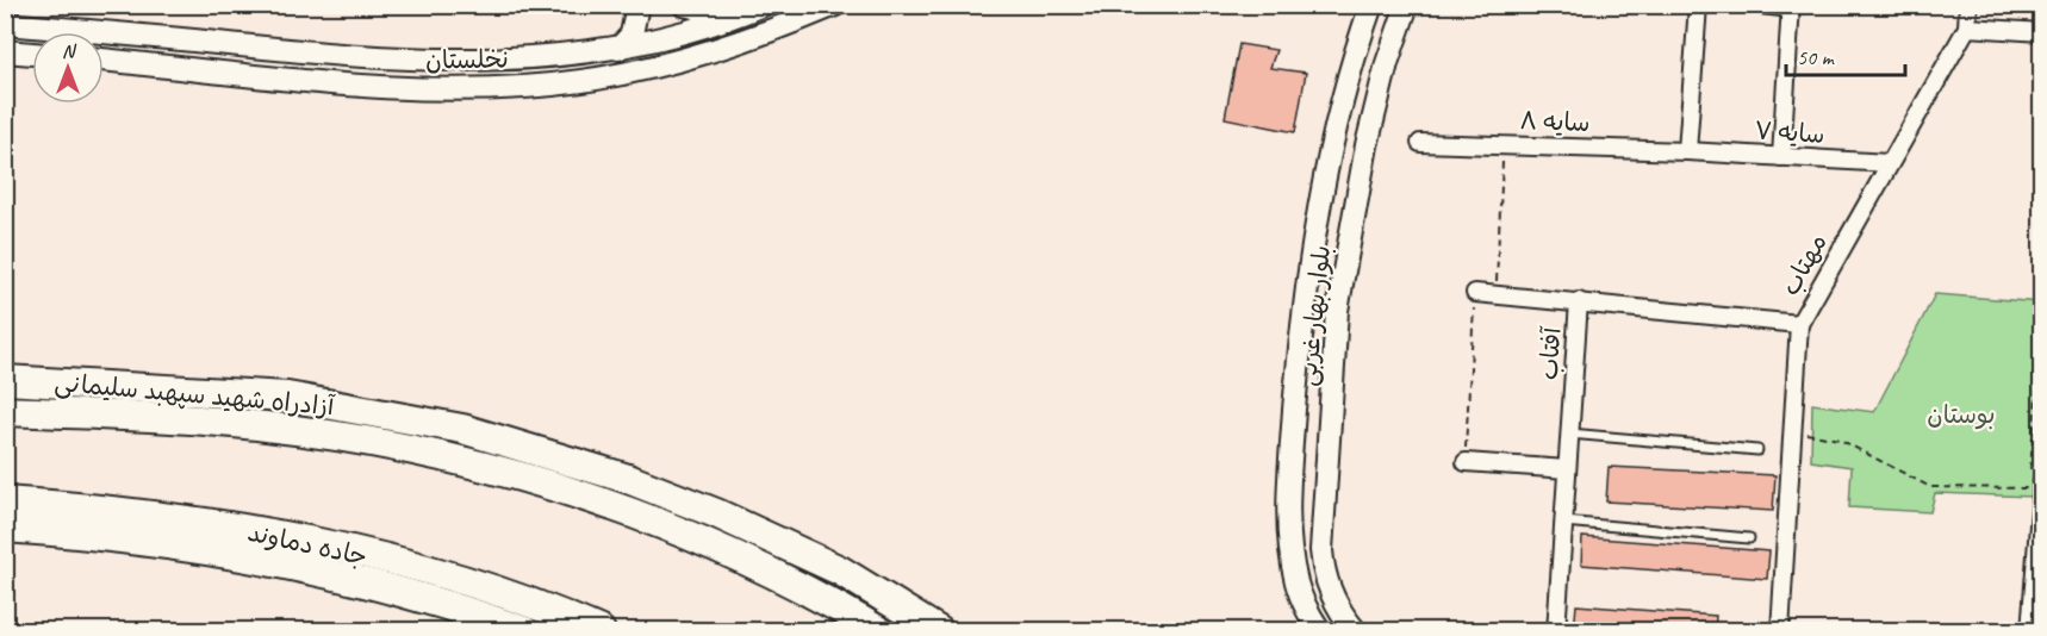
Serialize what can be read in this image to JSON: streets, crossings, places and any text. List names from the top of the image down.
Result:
{
  "streets": {
    "highway": ["آزادراه شهید سپهبد سلیمانی", "جاده دماوند"],
    "street": [
      "نخلستان",
      "سایه ۸",
      "سایه ۷",
      "مهتاب",
      "بلوار بهار غربی",
      "آفتاب"
    ]
  },
  "crossings": [
    ["سایه ۸", "سایه ۷"],
    ["سایه ۷", "مهتاب"],
    ["مهتاب", "آفتاب"]
  ],
  "parks": ["بوستان"],
  "scale_bar": "50 m",
  "north": "top"
}
